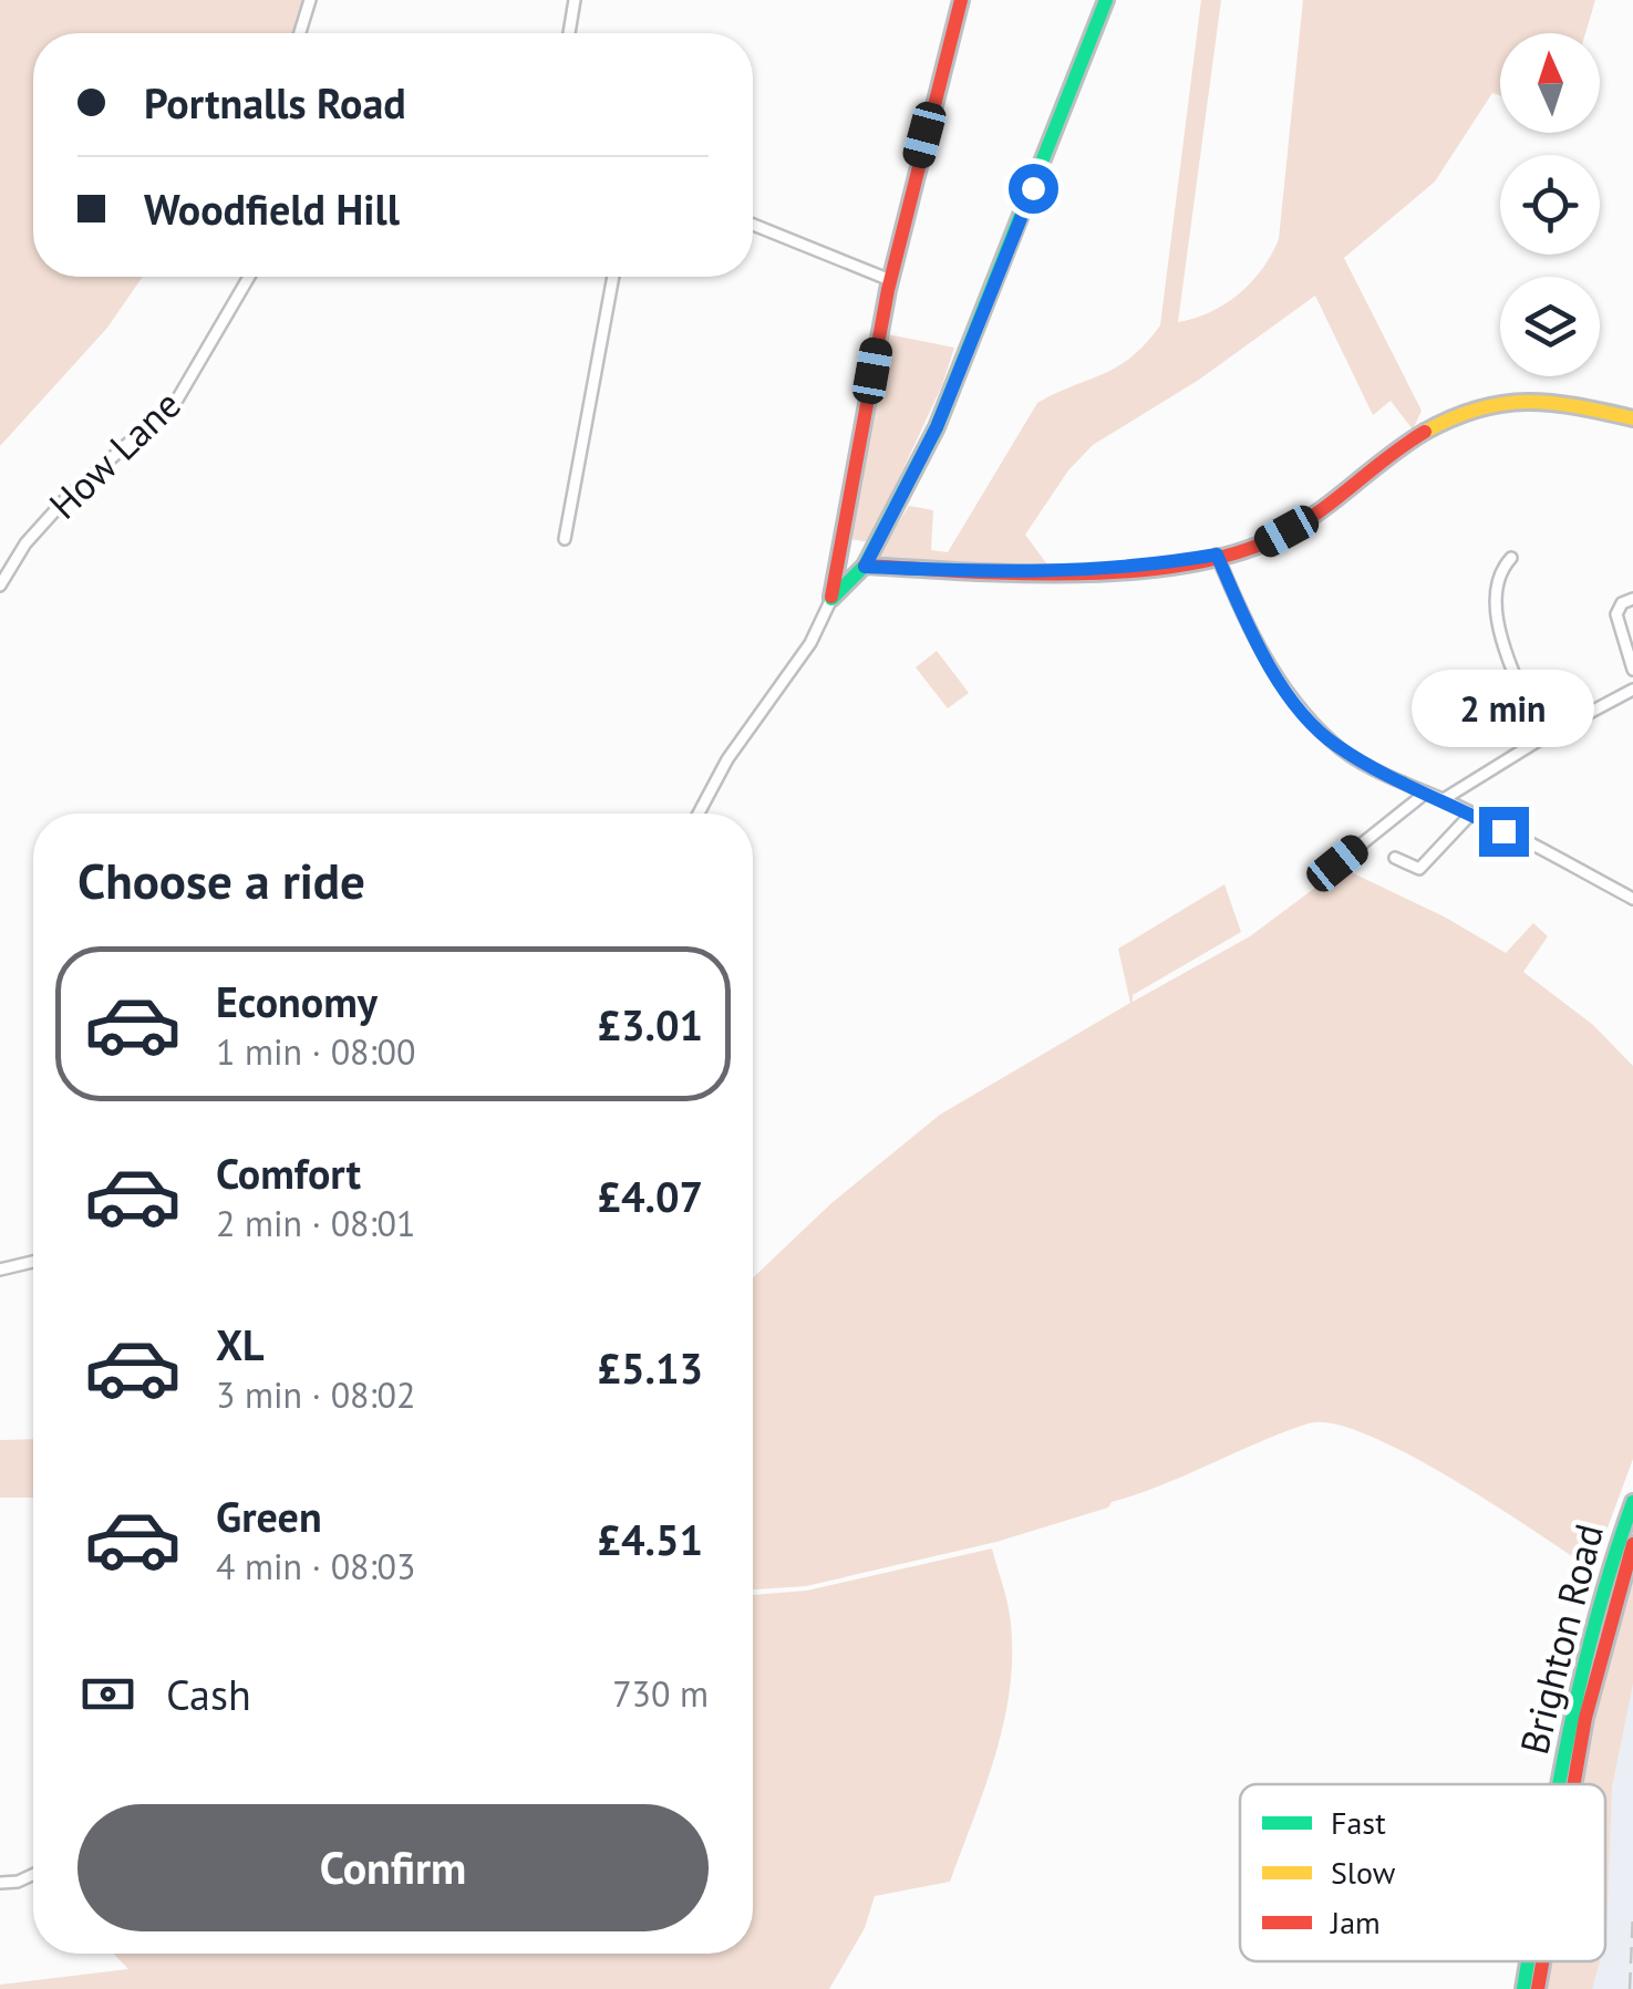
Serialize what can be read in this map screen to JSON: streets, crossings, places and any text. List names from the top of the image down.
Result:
{
  "streets": {
    "main road": ["Brighton Road"],
    "street": ["How Lane"]
  },
  "legend": ["Fast", "Slow", "Jam"],
  "north": "top",
  "page": {
    "banner": ["Portnalls Road", "Woodfield Hill"],
    "bubble": "2 min",
    "heading": "Choose a ride",
    "list": [
      {
        "name": "Economy",
        "note": "1 min · 08:00",
        "value": "£3.01"
      },
      {
        "name": "Comfort",
        "note": "2 min · 08:01",
        "value": "£4.07"
      },
      {
        "name": "XL",
        "note": "3 min · 08:02",
        "value": "£5.13"
      },
      {
        "name": "Green",
        "note": "4 min · 08:03",
        "value": "£4.51"
      }
    ],
    "pay": ["Cash", "730 m"],
    "buttons": "Confirm"
  }
}
